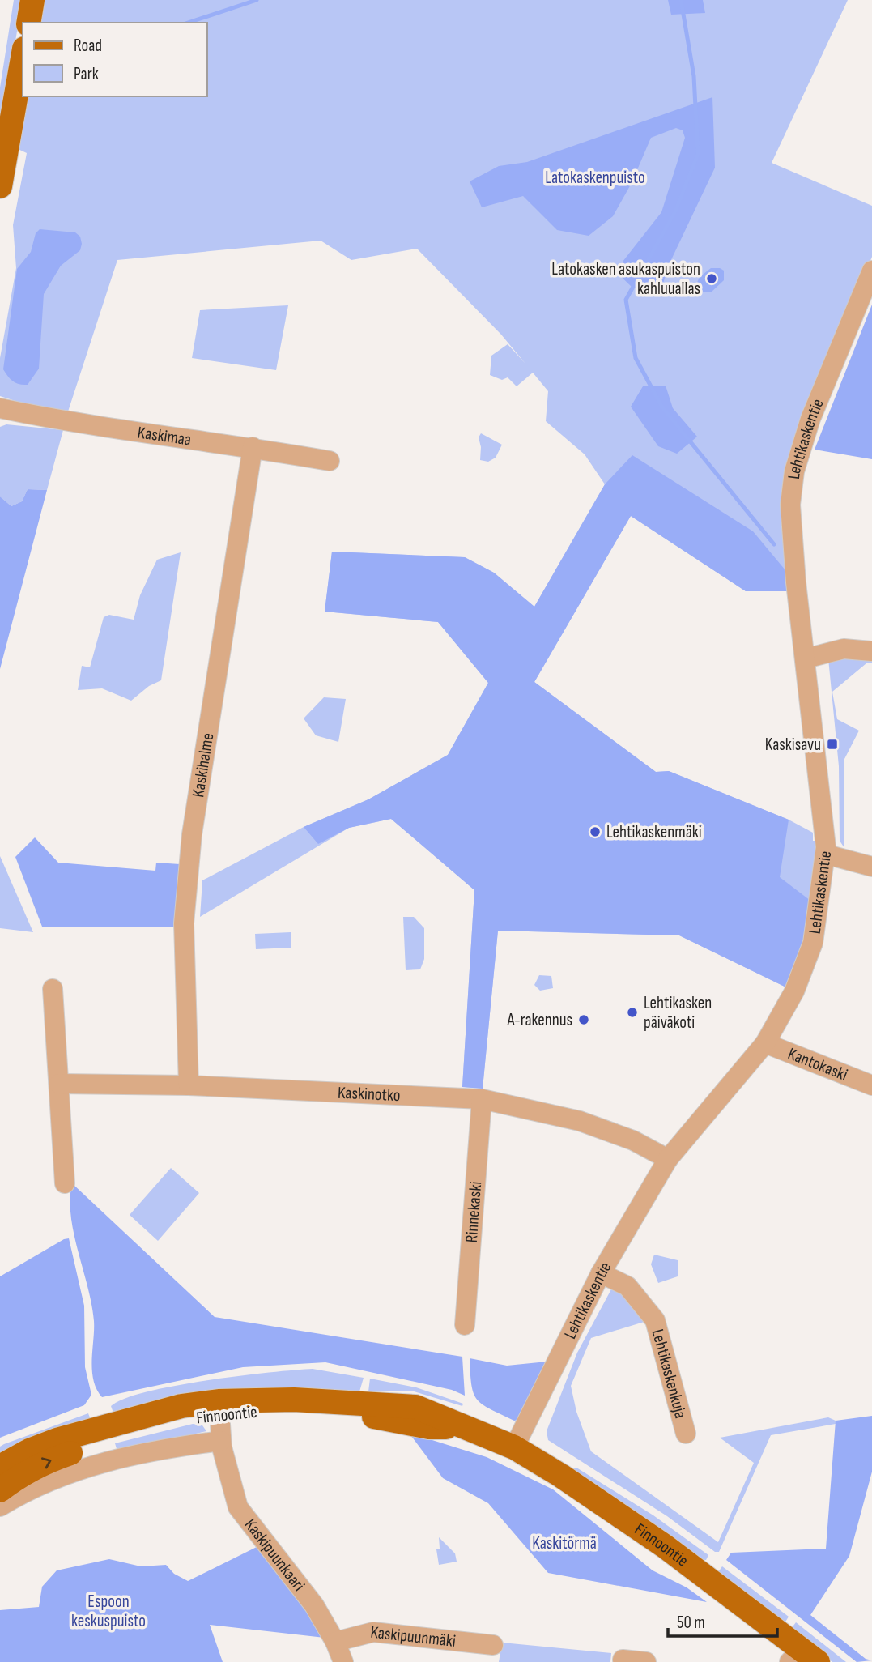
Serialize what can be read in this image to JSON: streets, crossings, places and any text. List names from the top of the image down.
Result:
{
  "streets": {
    "main road": ["Finnoontie"],
    "street": [
      "Kaskimaa",
      "Lehtikaskentie",
      "Kaskihalme",
      "Kantokaski",
      "Kaskinotko",
      "Rinnekaski",
      "Lehtikaskenkuja",
      "Kaskipuunkaari",
      "Kaskipuunmäki"
    ]
  },
  "crossings": [
    ["Kaskimaa", "Kaskihalme"],
    ["Lehtikaskentie", "Kantokaski"],
    ["Lehtikaskentie", "Kaskinotko"],
    ["Lehtikaskentie", "Lehtikaskenkuja"],
    ["Lehtikaskentie", "Finnoontie"],
    ["Kaskihalme", "Kaskinotko"],
    ["Kaskinotko", "Rinnekaski"],
    ["Finnoontie", "Kaskipuunkaari"],
    ["Kaskipuunkaari", "Kaskipuunmäki"]
  ],
  "parks": ["Latokaskenpuisto", "Kaskitörmä", "Espoon keskuspuisto"],
  "places": {
    "other": [
      "Latokasken asukaspuiston kahluuallas",
      "Lehtikaskenmäki",
      "Lehtikasken päiväkoti",
      "A-rakennus"
    ],
    "transit": ["Kaskisavu"]
  },
  "legend": ["Road", "Park"],
  "scale_bar": "50 m"
}
